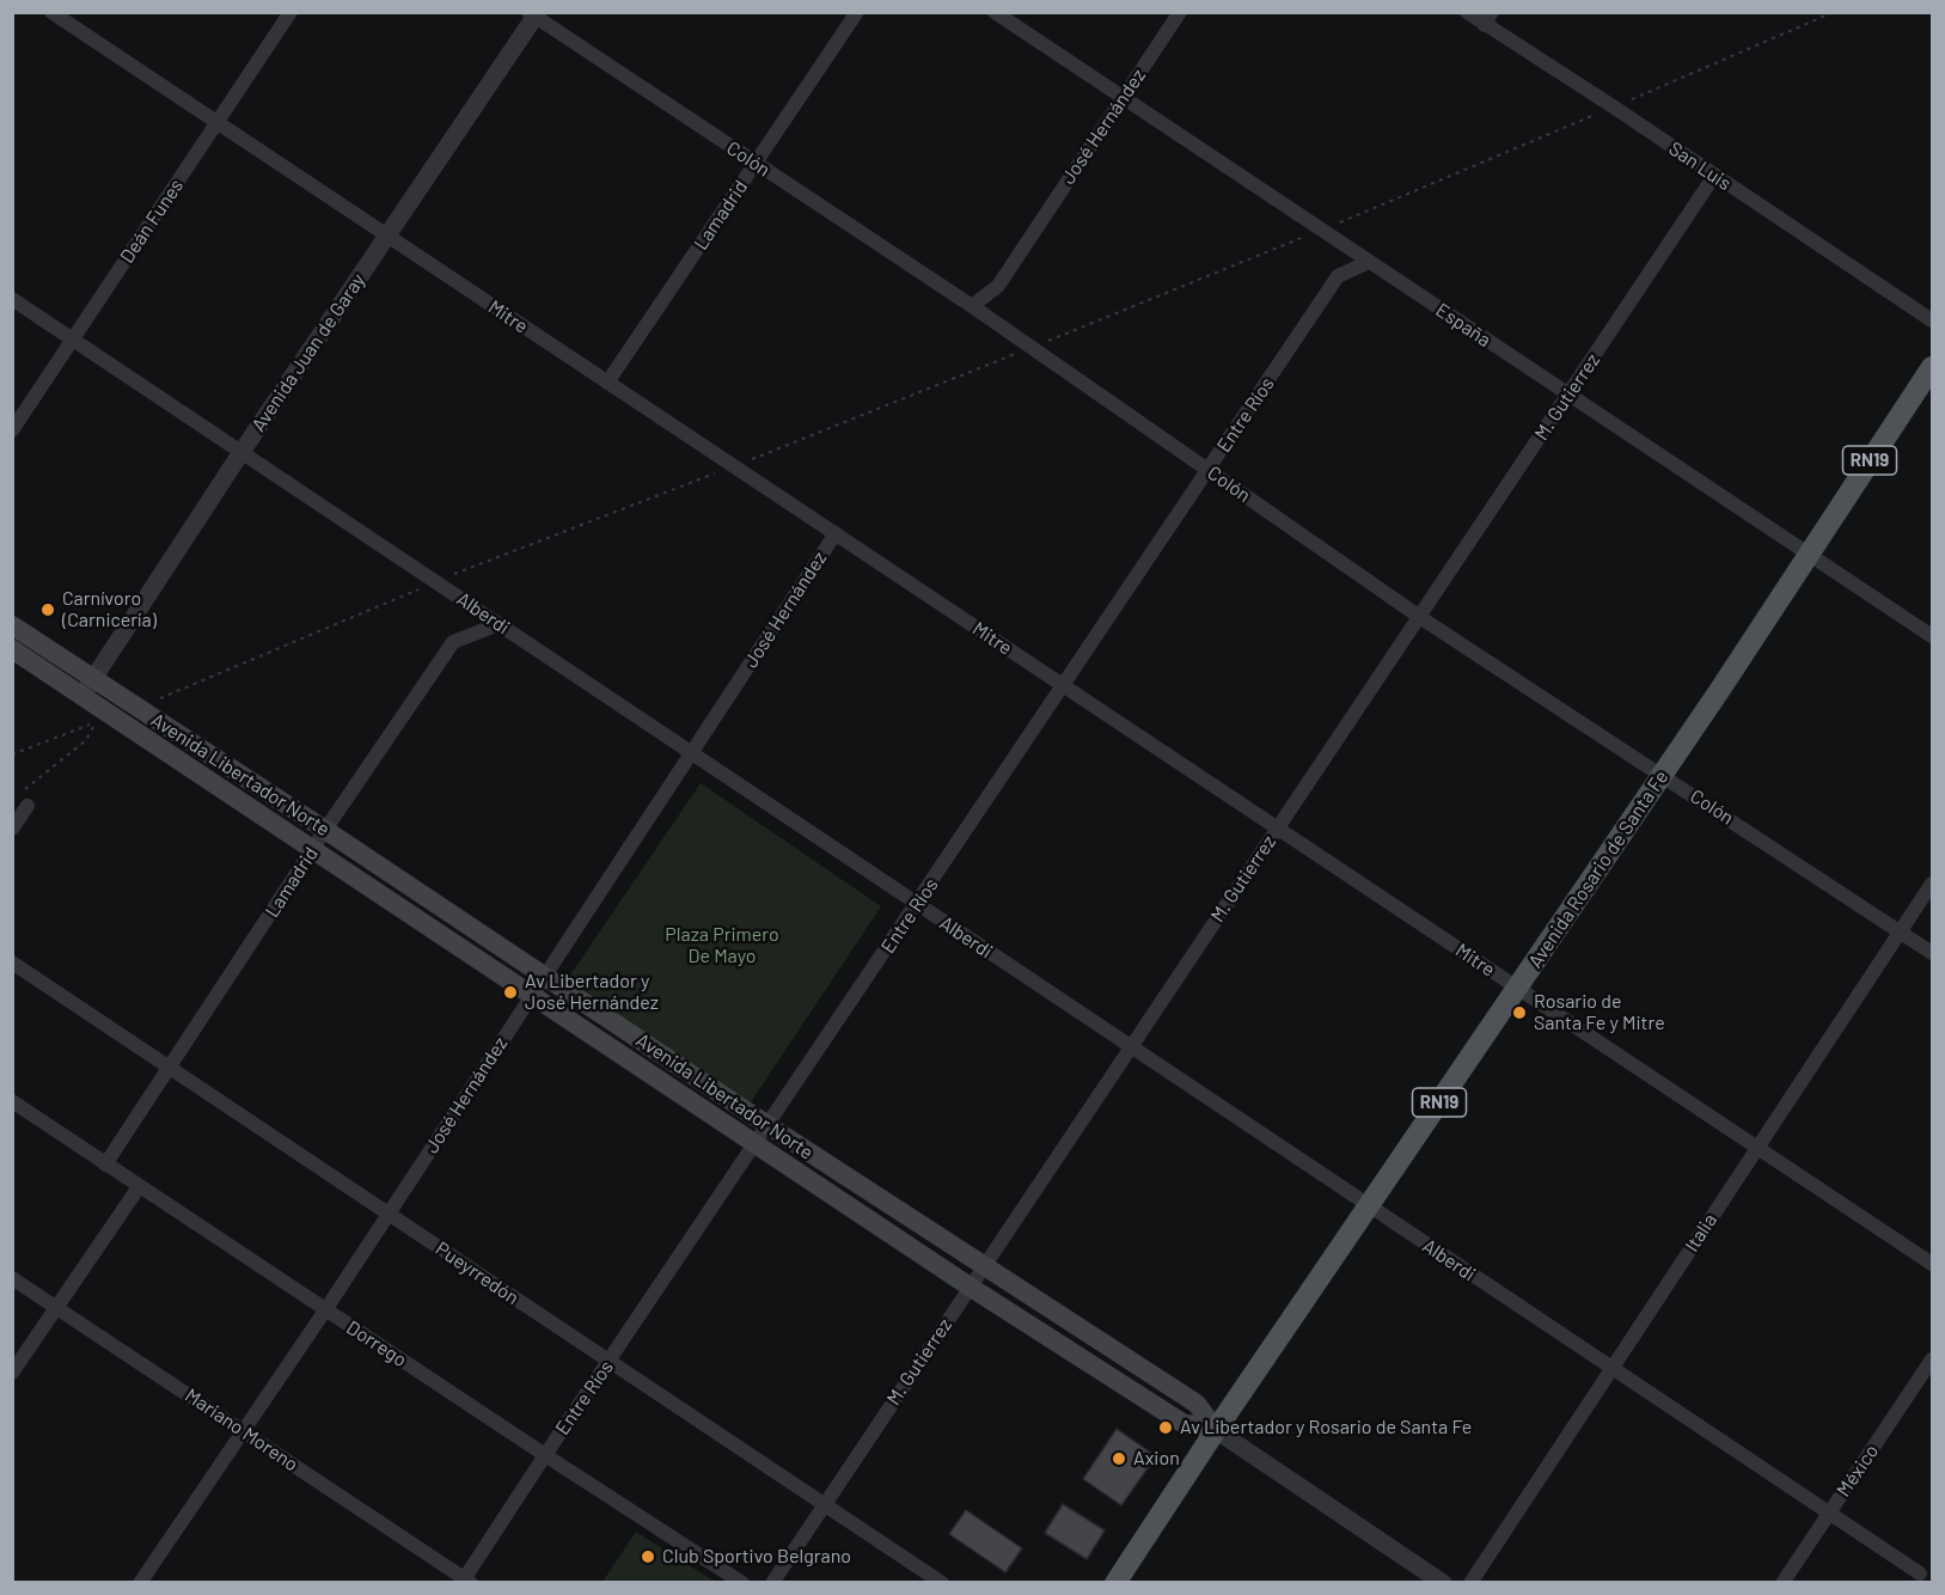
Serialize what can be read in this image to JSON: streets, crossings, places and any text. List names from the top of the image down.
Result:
{
  "streets": {
    "main road": ["RN19", "Avenida Libertador Norte", "Avenida Rosario de Santa Fe"],
    "street": [
      "José Hernández",
      "Colón",
      "San Luis",
      "Lamadrid",
      "Deán Funes",
      "Mitre",
      "España",
      "Avenida Juan de Garay",
      "M. Gutierrez",
      "Entre Ríos",
      "Alberdi",
      "Italia",
      "Pueyrredón",
      "Dorrego",
      "Mariano Moreno",
      "México"
    ]
  },
  "crossings": [
    ["José Hernández", "Colón"],
    ["José Hernández", "Mitre"],
    ["José Hernández", "España"],
    ["José Hernández", "Alberdi"],
    ["José Hernández", "Avenida Libertador Norte"],
    ["José Hernández", "Pueyrredón"],
    ["José Hernández", "Dorrego"],
    ["José Hernández", "Mariano Moreno"],
    ["Colón", "Lamadrid"],
    ["Colón", "Avenida Juan de Garay"],
    ["Colón", "M. Gutierrez"],
    ["Colón", "Entre Ríos"],
    ["Colón", "Avenida Rosario de Santa Fe"],
    ["Colón", "Italia"],
    ["San Luis", "M. Gutierrez"],
    ["Lamadrid", "Mitre"],
    ["Lamadrid", "Alberdi"],
    ["Lamadrid", "Avenida Libertador Norte"],
    ["Lamadrid", "Pueyrredón"],
    ["Lamadrid", "Dorrego"],
    ["Deán Funes", "Mitre"],
    ["Deán Funes", "Alberdi"],
    ["Mitre", "Avenida Juan de Garay"],
    ["Mitre", "M. Gutierrez"],
    ["Mitre", "Entre Ríos"],
    ["Mitre", "Avenida Rosario de Santa Fe"],
    ["Mitre", "Italia"],
    ["España", "M. Gutierrez"],
    ["España", "Entre Ríos"],
    ["España", "Avenida Rosario de Santa Fe"],
    ["Avenida Juan de Garay", "Alberdi"],
    ["Avenida Juan de Garay", "Avenida Libertador Norte"],
    ["M. Gutierrez", "Alberdi"],
    ["M. Gutierrez", "Avenida Libertador Norte"],
    ["M. Gutierrez", "Pueyrredón"],
    ["Entre Ríos", "Alberdi"],
    ["Entre Ríos", "Avenida Libertador Norte"],
    ["Entre Ríos", "Pueyrredón"],
    ["Entre Ríos", "Dorrego"],
    ["Entre Ríos", "Mariano Moreno"],
    ["Alberdi", "Avenida Rosario de Santa Fe"],
    ["Alberdi", "Italia"],
    ["Alberdi", "México"],
    ["Avenida Libertador Norte", "Avenida Rosario de Santa Fe"]
  ],
  "parks": ["Plaza Primero De Mayo"],
  "places": [
    "Carnívoro (Carnicería)",
    "Av Libertador y José Hernández",
    "Rosario de Santa Fe y Mitre",
    "Av Libertador y Rosario de Santa Fe",
    "Axion",
    "Club Sportivo Belgrano"
  ]
}
